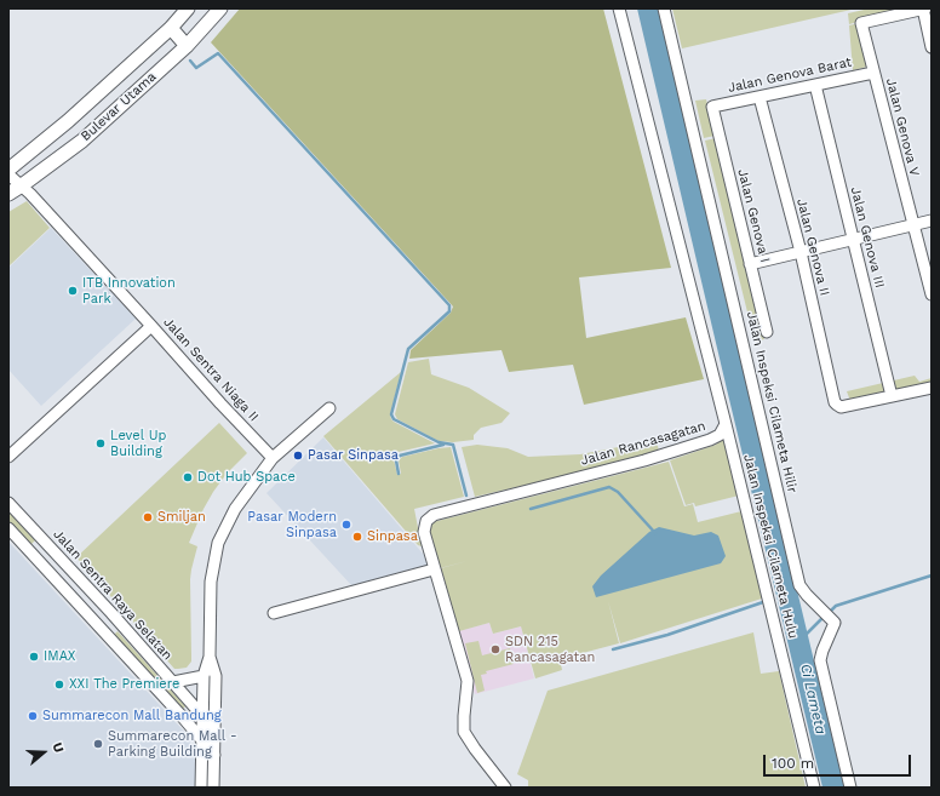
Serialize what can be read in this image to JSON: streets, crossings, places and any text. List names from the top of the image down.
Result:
{
  "streets": {
    "main road": ["Bulevar Utama"],
    "street": [
      "Jalan Genova Barat",
      "Jalan Genova V",
      "Jalan Genova I",
      "Jalan Genova III",
      "Jalan Genova II",
      "Jalan Sentra Niaga II",
      "Jalan Inspeksi Cilameta Hilir",
      "Jalan Rancasagatan",
      "Jalan Inspeksi Cilameta Hulu",
      "Jalan Sentra Raya Selatan"
    ]
  },
  "crossings": [
    ["Jalan Genova Barat", "Jalan Genova V"],
    ["Jalan Genova Barat", "Jalan Genova I"],
    ["Jalan Genova Barat", "Jalan Genova III"],
    ["Jalan Genova Barat", "Jalan Genova II"],
    ["Bulevar Utama", "Jalan Sentra Niaga II"],
    ["Jalan Genova III", "Jalan Genova II"],
    ["Jalan Rancasagatan", "Jalan Inspeksi Cilameta Hulu"]
  ],
  "water": ["Ci Lameta"],
  "places": [
    "ITB Innovation Park",
    "Level Up Building",
    "Pasar Sinpasa",
    "Dot Hub Space",
    "Smiljan",
    "Pasar Modern Sinpasa",
    "Sinpasa",
    "SDN 215 Rancasagatan",
    "IMAX",
    "XXI The Premiere",
    "Summarecon Mall Bandung",
    "Summarecon Mall - Parking Building"
  ],
  "scale_bar": "100 m",
  "north": "right"
}
